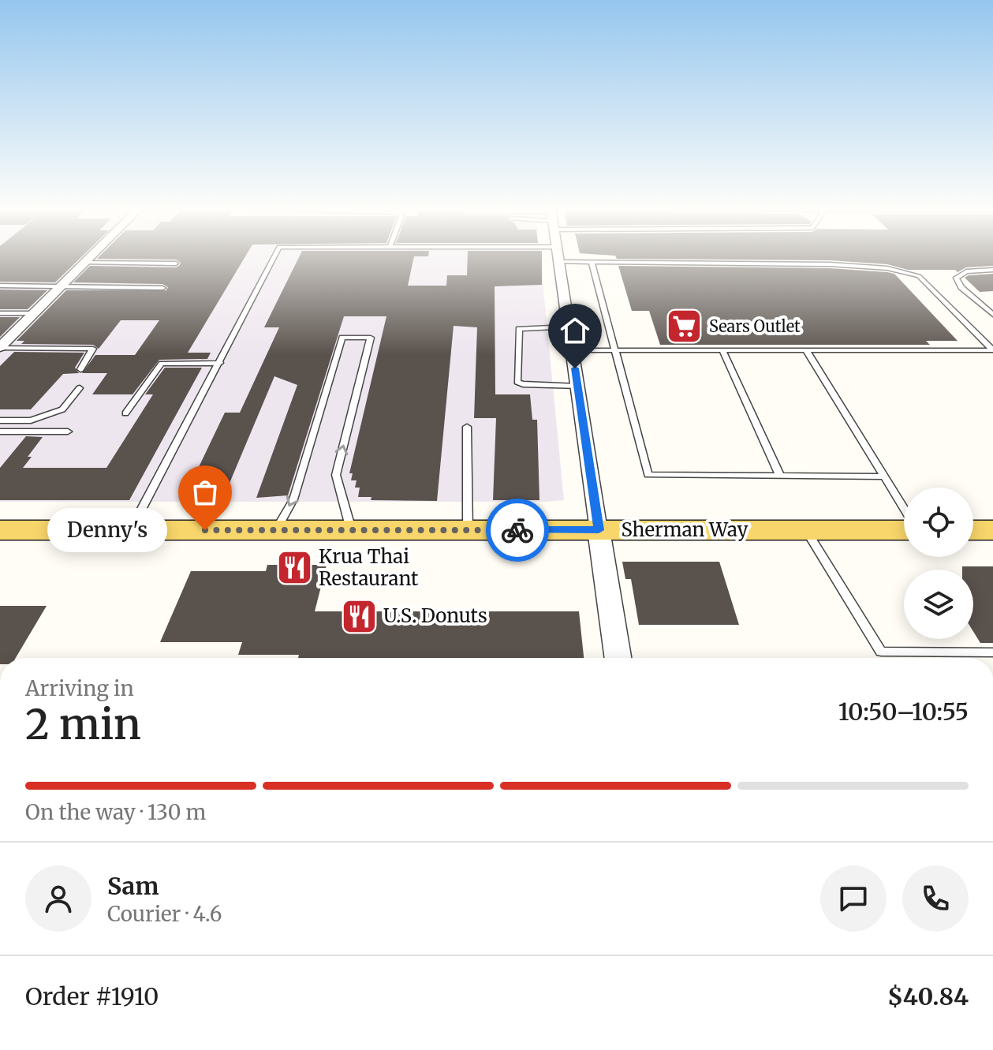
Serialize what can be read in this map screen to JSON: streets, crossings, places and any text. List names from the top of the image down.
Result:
{
  "streets": {
    "main road": ["Sherman Way"]
  },
  "places": {
    "supermarket": ["Sears Outlet"],
    "other": ["Denny's"],
    "restaurant": ["Krua Thai Restaurant", "U.S. Donuts"]
  },
  "page": {
    "bubble": "Denny's",
    "heading": ["2 min", "Arriving in", "10:50–10:55"],
    "panel": [
      "Sam",
      "Courier · 4.6",
      "Order #1910",
      "$40.84"
    ],
    "bar": "On the way · 130 m"
  }
}
